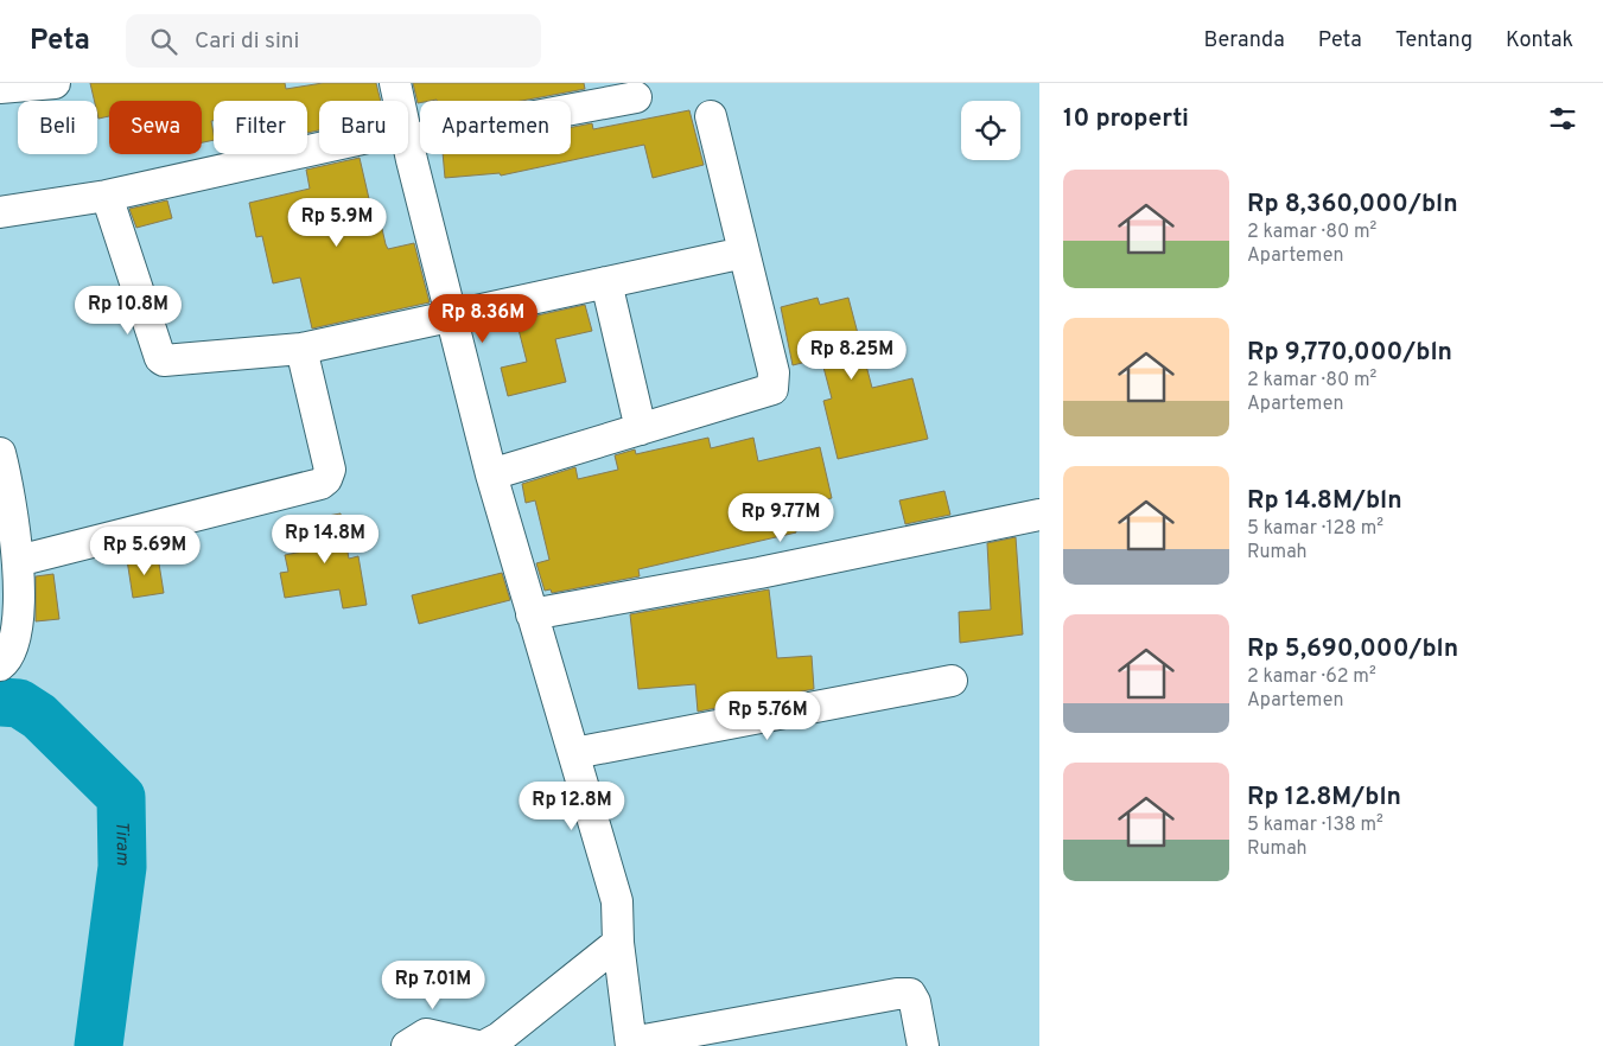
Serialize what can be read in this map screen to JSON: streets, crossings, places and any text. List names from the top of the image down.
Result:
{
  "water": ["Tiram"],
  "page": {
    "header": "Peta",
    "search": "Cari di sini",
    "nav": [
      "Beranda",
      "Peta",
      "Tentang",
      "Kontak"
    ],
    "heading": "10 properti",
    "chip": [
      "Beli",
      "Sewa",
      "Filter",
      "Baru",
      "Apartemen"
    ],
    "list": [
      {
        "name": "Rp 8,360,000/bln",
        "note": "2 kamar · 80 m² · Apartemen"
      },
      {
        "name": "Rp 9,770,000/bln",
        "note": "2 kamar · 80 m² · Apartemen"
      },
      {
        "name": "Rp 14.8M/bln",
        "note": "5 kamar · 128 m² · Rumah"
      },
      {
        "name": "Rp 5,690,000/bln",
        "note": "2 kamar · 62 m² · Apartemen"
      },
      {
        "name": "Rp 12.8M/bln",
        "note": "5 kamar · 138 m² · Rumah"
      }
    ],
    "price": [
      "Rp 5.9M",
      "Rp 10.8M",
      "Rp 8.36M",
      "Rp 8.25M",
      "Rp 9.77M",
      "Rp 14.8M",
      "Rp 5.69M",
      "Rp 5.76M",
      "Rp 12.8M",
      "Rp 7.01M"
    ]
  }
}
